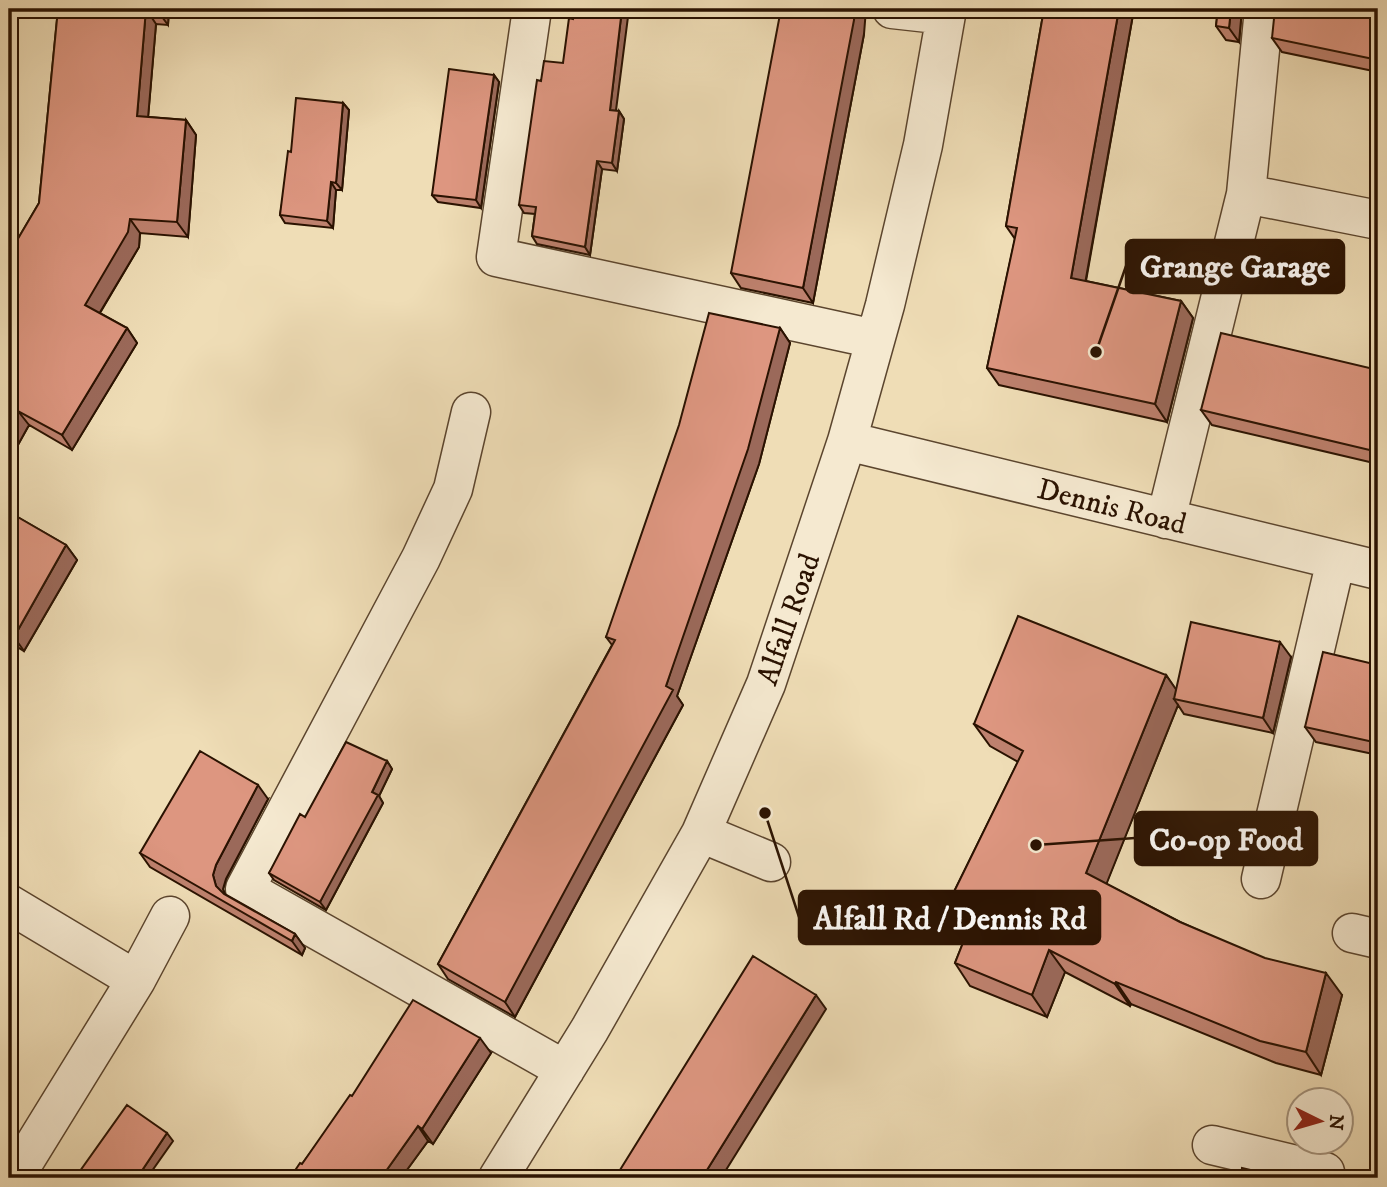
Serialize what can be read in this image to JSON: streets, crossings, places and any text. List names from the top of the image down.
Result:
{
  "streets": {
    "street": ["Dennis Road", "Alfall Road"]
  },
  "crossings": [
    ["Dennis Road", "Alfall Road"]
  ],
  "places": ["Grange Garage", "Alfall Rd / Dennis Rd", "Co-op Food"],
  "north": "right"
}
